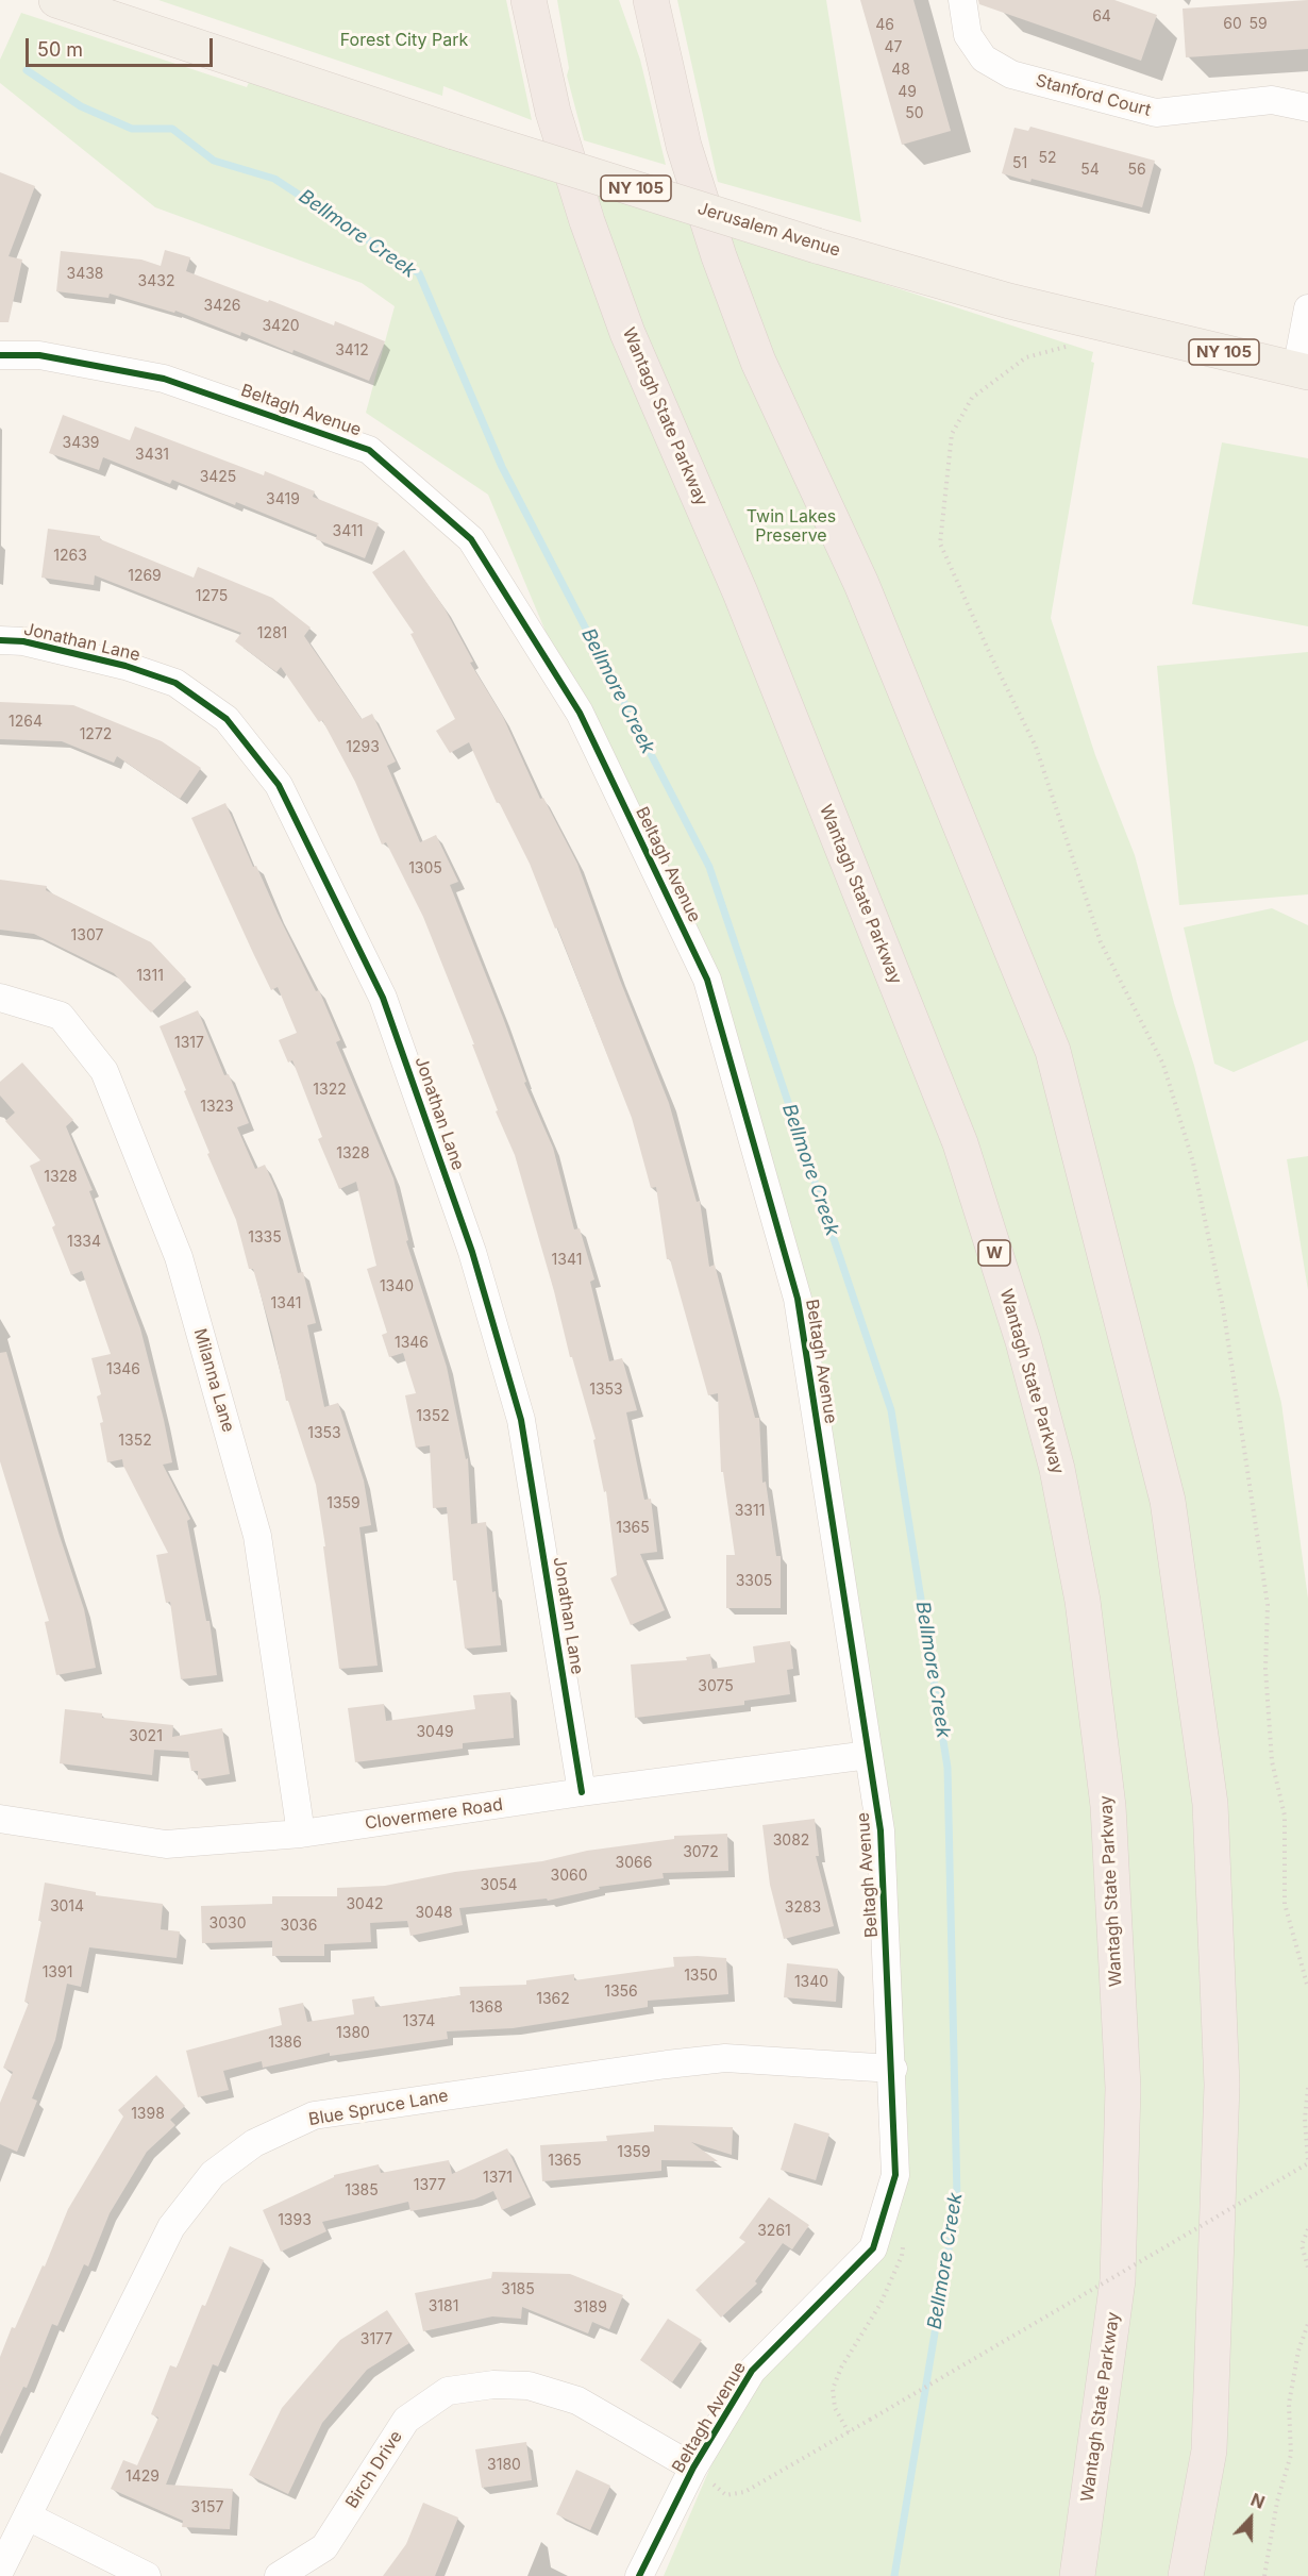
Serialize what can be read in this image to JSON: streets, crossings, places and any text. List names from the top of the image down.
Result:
{
  "streets": {
    "highway": ["Wantagh State Parkway", "W"],
    "main road": ["NY 105", "Jerusalem Avenue"],
    "street": [
      "Stanford Court",
      "Beltagh Avenue",
      "Jonathan Lane",
      "Milanna Lane",
      "Clovermere Road",
      "Blue Spruce Lane",
      "Birch Drive"
    ]
  },
  "crossings": [
    ["Beltagh Avenue", "Clovermere Road"],
    ["Beltagh Avenue", "Blue Spruce Lane"],
    ["Beltagh Avenue", "Birch Drive"],
    ["Jonathan Lane", "Clovermere Road"],
    ["Milanna Lane", "Clovermere Road"]
  ],
  "water": ["Bellmore Creek"],
  "parks": ["Forest City Park", "Twin Lakes Preserve"],
  "house_numbers": [
    "64",
    "60",
    "59",
    "46",
    "47",
    "48",
    "49",
    "50",
    "52",
    "51",
    "54",
    "56",
    "3438",
    "3432",
    "3426",
    "3420",
    "3412",
    "3439",
    "3431",
    "3425",
    "3419",
    "3411",
    "1263",
    "1269",
    "1275",
    "1281",
    "1264",
    "1272",
    "1293",
    "1305",
    "1307",
    "1311",
    "1317",
    "1322",
    "1323",
    "1328",
    "1328",
    "1335",
    "1334",
    "1341",
    "1340",
    "1341",
    "1346",
    "1346",
    "1353",
    "1352",
    "1353",
    "1352",
    "1359",
    "3311",
    "1365",
    "3305",
    "3075",
    "3049",
    "3021",
    "3082",
    "3072",
    "3066",
    "3060",
    "3054",
    "3042",
    "3014",
    "3283",
    "3048",
    "3030",
    "3036",
    "1391",
    "1350",
    "1340",
    "1356",
    "1362",
    "1368",
    "1374",
    "1380",
    "1386",
    "1398",
    "1359",
    "1365",
    "1371",
    "1377",
    "1385",
    "1393",
    "3261",
    "3185",
    "3181",
    "3189",
    "3177",
    "3180",
    "1429",
    "3157"
  ],
  "scale_bar": "50 m",
  "north": "top"
}
